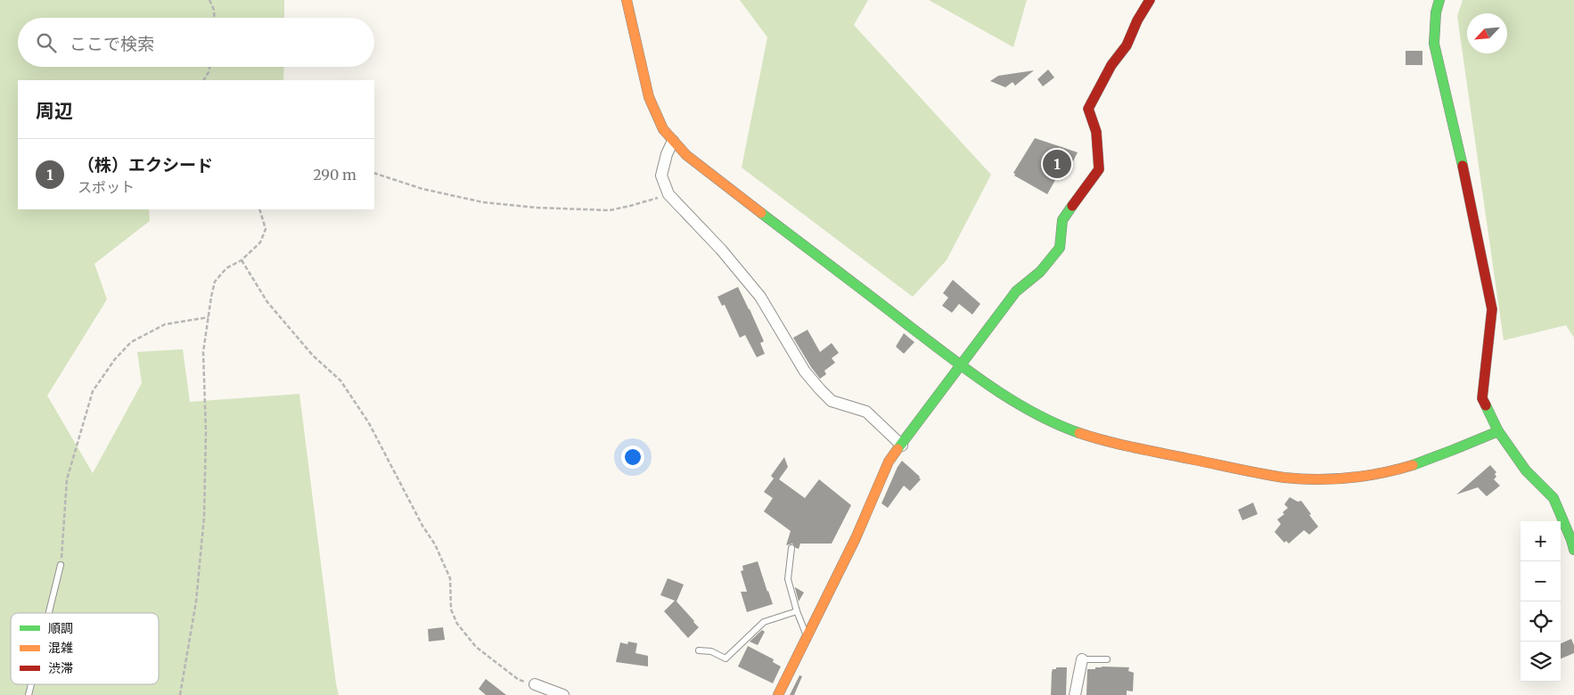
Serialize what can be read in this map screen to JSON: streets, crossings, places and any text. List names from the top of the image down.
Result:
{
  "legend": ["順調", "混雑", "渋滞"],
  "north": "bottom left",
  "page": {
    "search": "ここで検索",
    "heading": "周辺",
    "list": [
      {
        "mark": "1",
        "name": "（株）エクシード",
        "note": "スポット",
        "value": "290 m"
      }
    ],
    "pins": "1",
    "map_buttons": ["+", "−"]
  }
}
